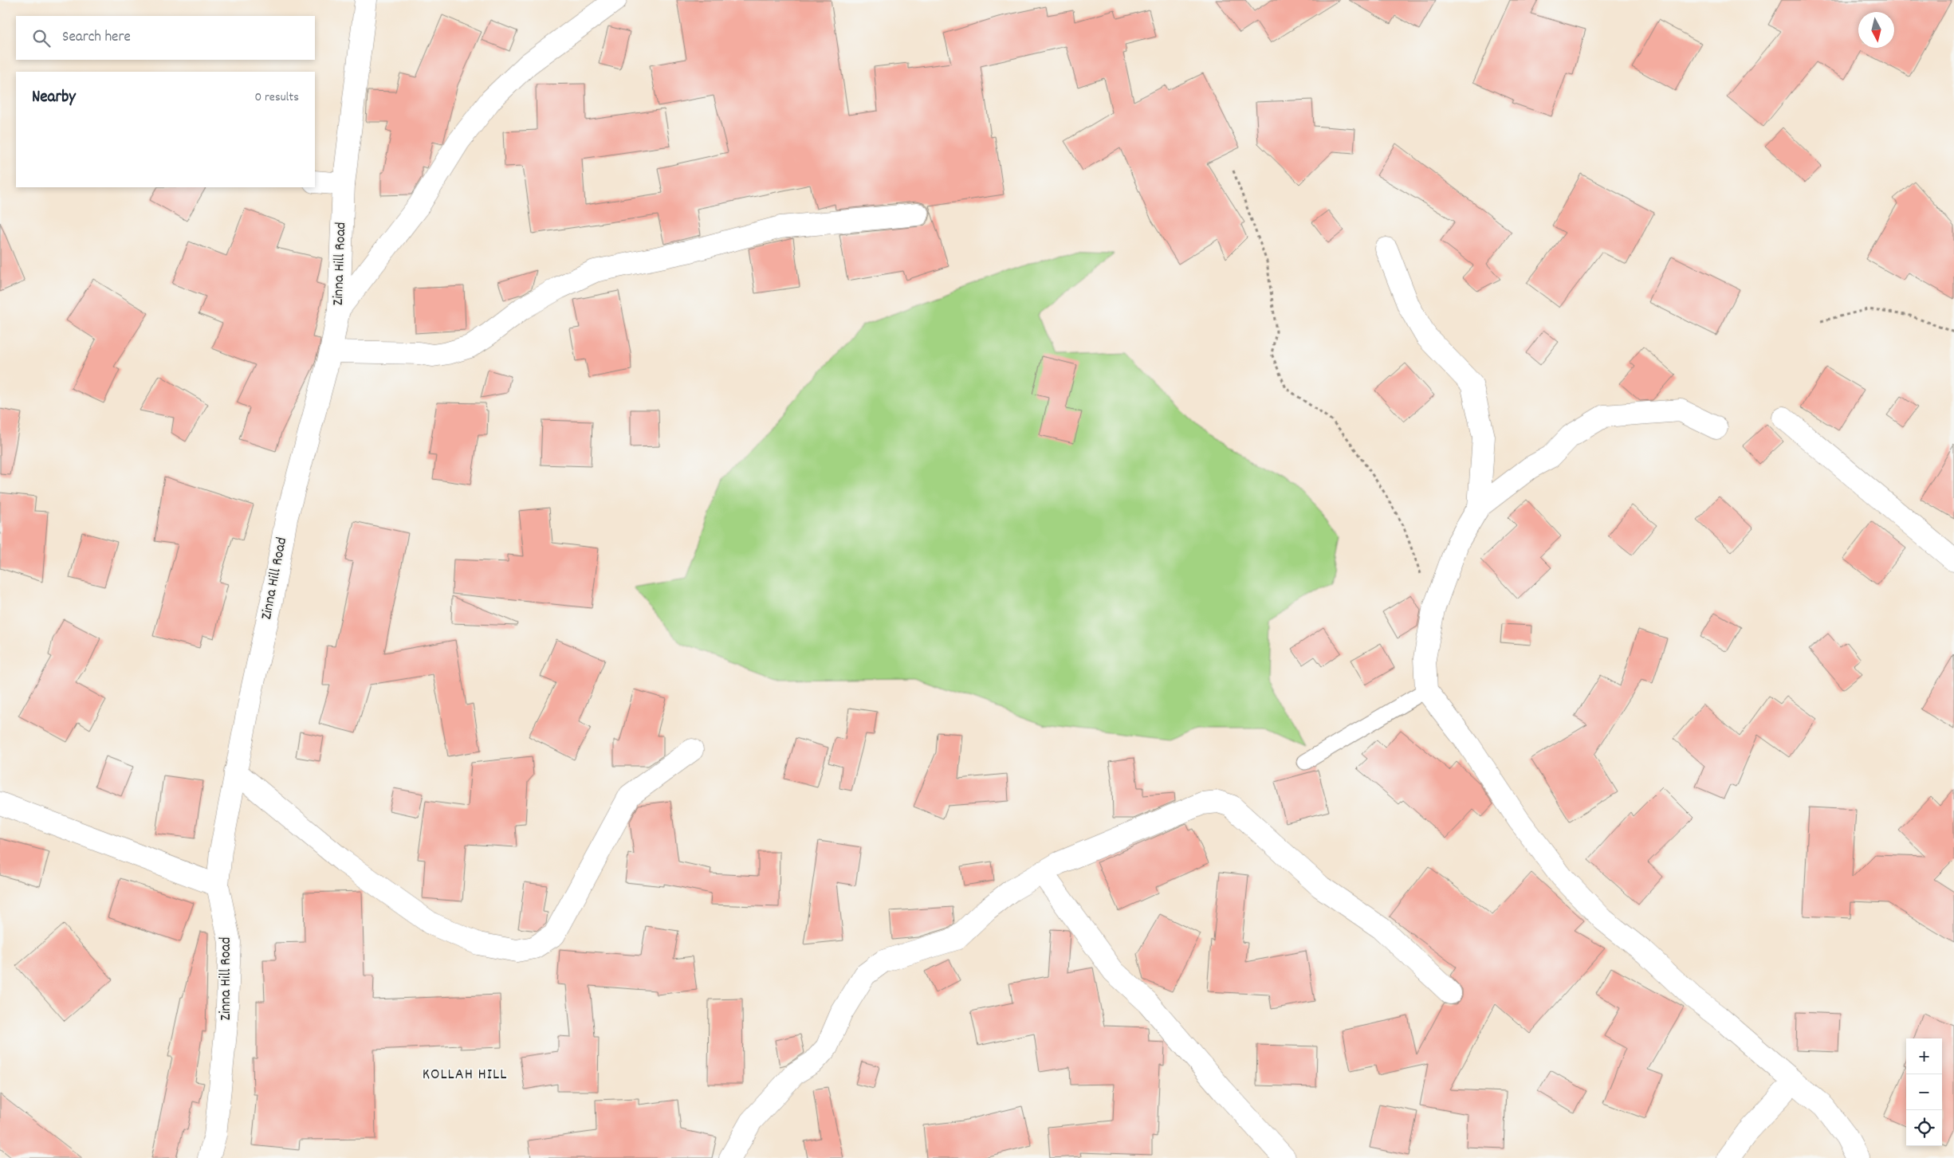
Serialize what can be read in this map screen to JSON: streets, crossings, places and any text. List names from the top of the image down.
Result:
{
  "streets": {
    "street": ["Zinna Hill Road"]
  },
  "districts": ["KOLLAH HILL"],
  "north": "bottom",
  "page": {
    "search": "Search here",
    "heading": ["Nearby", "0 results"],
    "map_buttons": ["+", "−"]
  }
}
